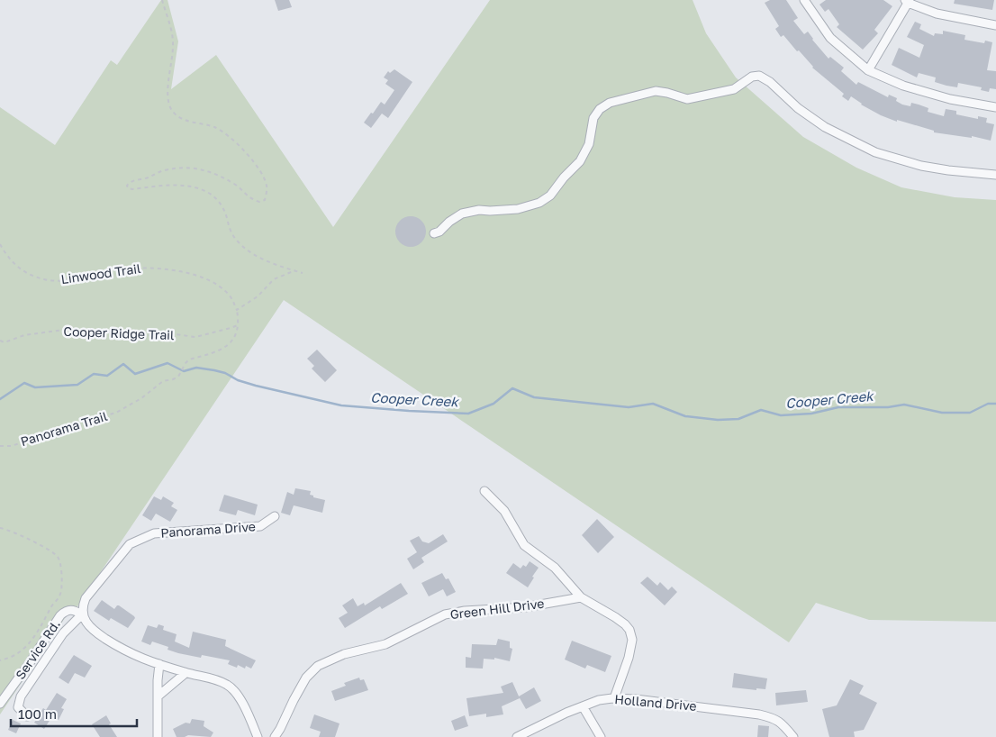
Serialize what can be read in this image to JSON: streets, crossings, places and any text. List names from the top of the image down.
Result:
{
  "streets": {
    "street": [
      "Panorama Drive",
      "Green Hill Drive",
      "Service Rd.",
      "Holland Drive"
    ],
    "path": ["Linwood Trail", "Cooper Ridge Trail", "Panorama Trail"]
  },
  "crossings": [
    ["Linwood Trail", "Panorama Trail"],
    ["Cooper Ridge Trail", "Panorama Trail"],
    ["Panorama Drive", "Service Rd."]
  ],
  "water": ["Cooper Creek"],
  "scale_bar": "100 m"
}
